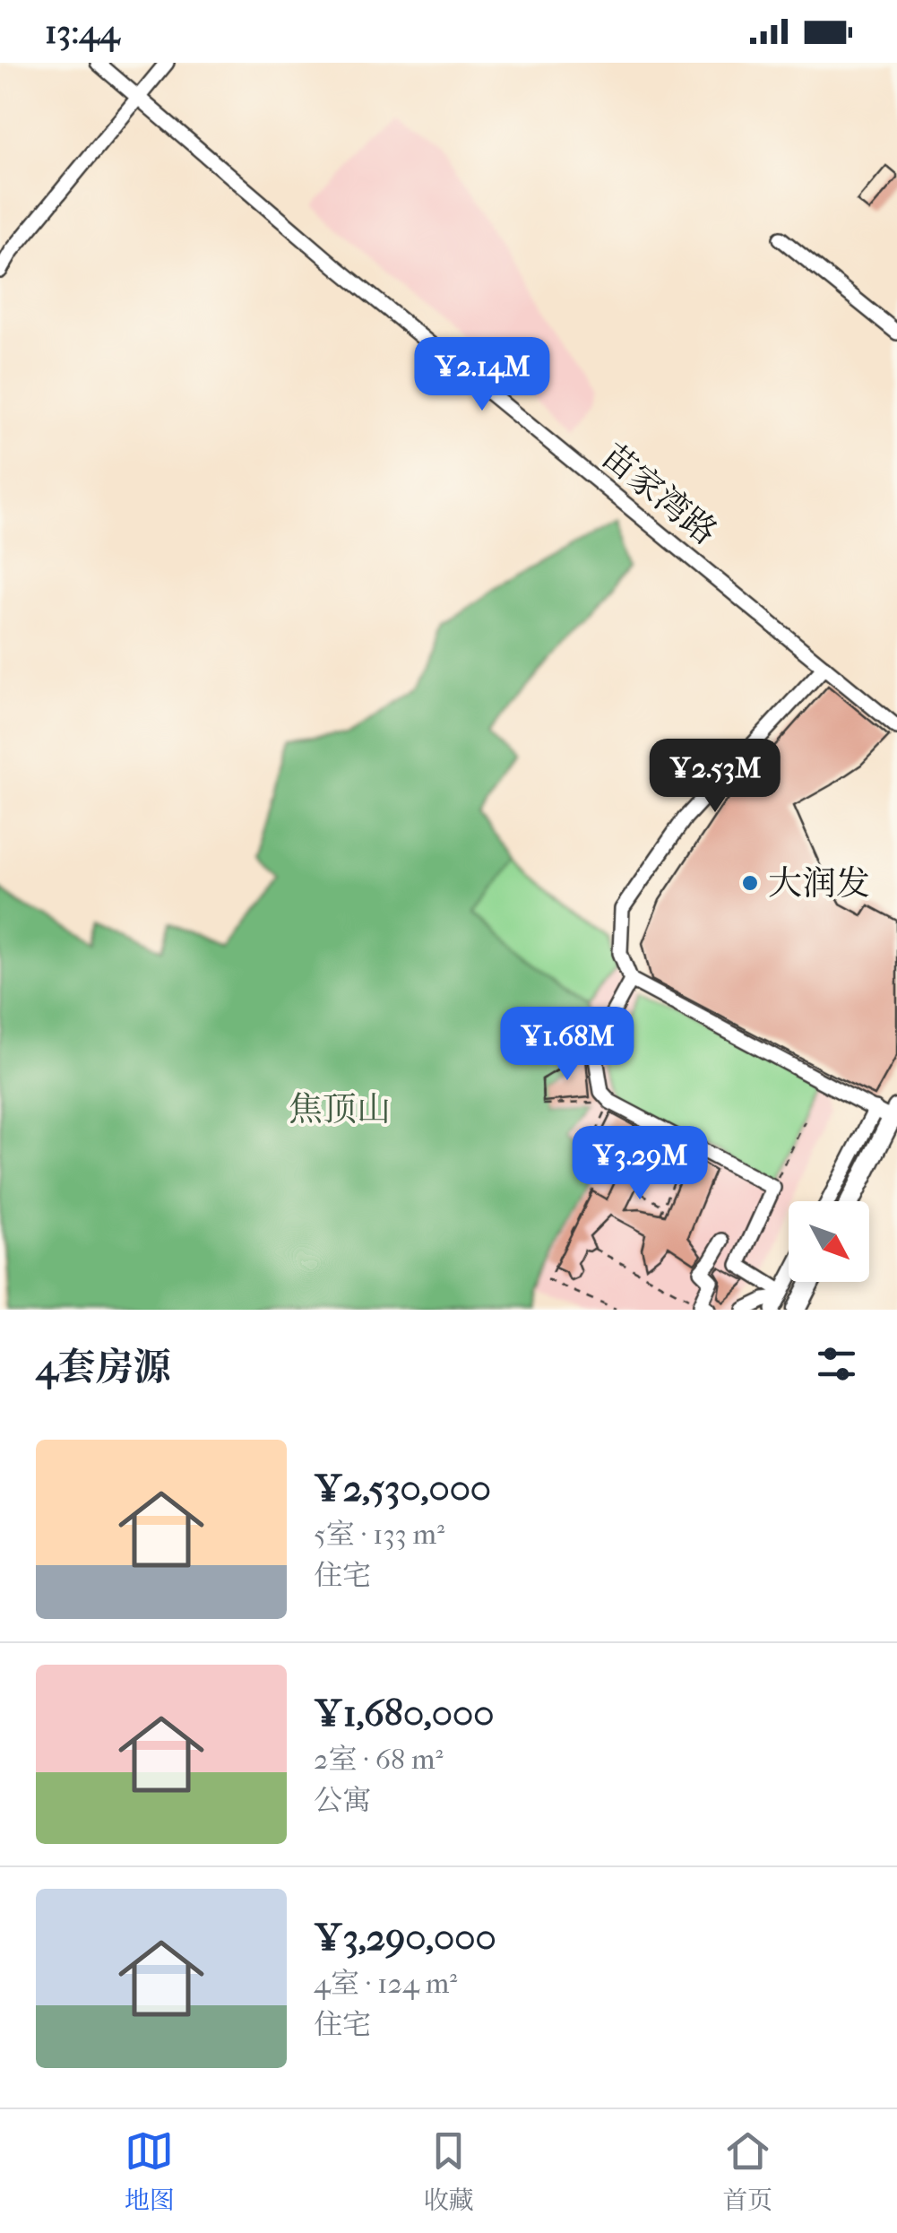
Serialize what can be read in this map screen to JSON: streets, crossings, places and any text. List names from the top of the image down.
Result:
{
  "streets": {
    "street": ["苗家湾路"]
  },
  "parks": ["焦顶山"],
  "places": ["大润发"],
  "north": "bottom right",
  "page": {
    "status": "13:44",
    "price": [
      "¥2.14M",
      "¥2.53M",
      "¥1.68M",
      "¥3.29M"
    ],
    "heading": "4套房源",
    "list": [
      {
        "name": "¥2,530,000",
        "note": "5室 · 133 m² · 住宅"
      },
      {
        "name": "¥1,680,000",
        "note": "2室 · 68 m² · 公寓"
      },
      {
        "name": "¥3,290,000",
        "note": "4室 · 124 m² · 住宅"
      }
    ],
    "tabs": ["地图", "收藏", "首页"]
  }
}
